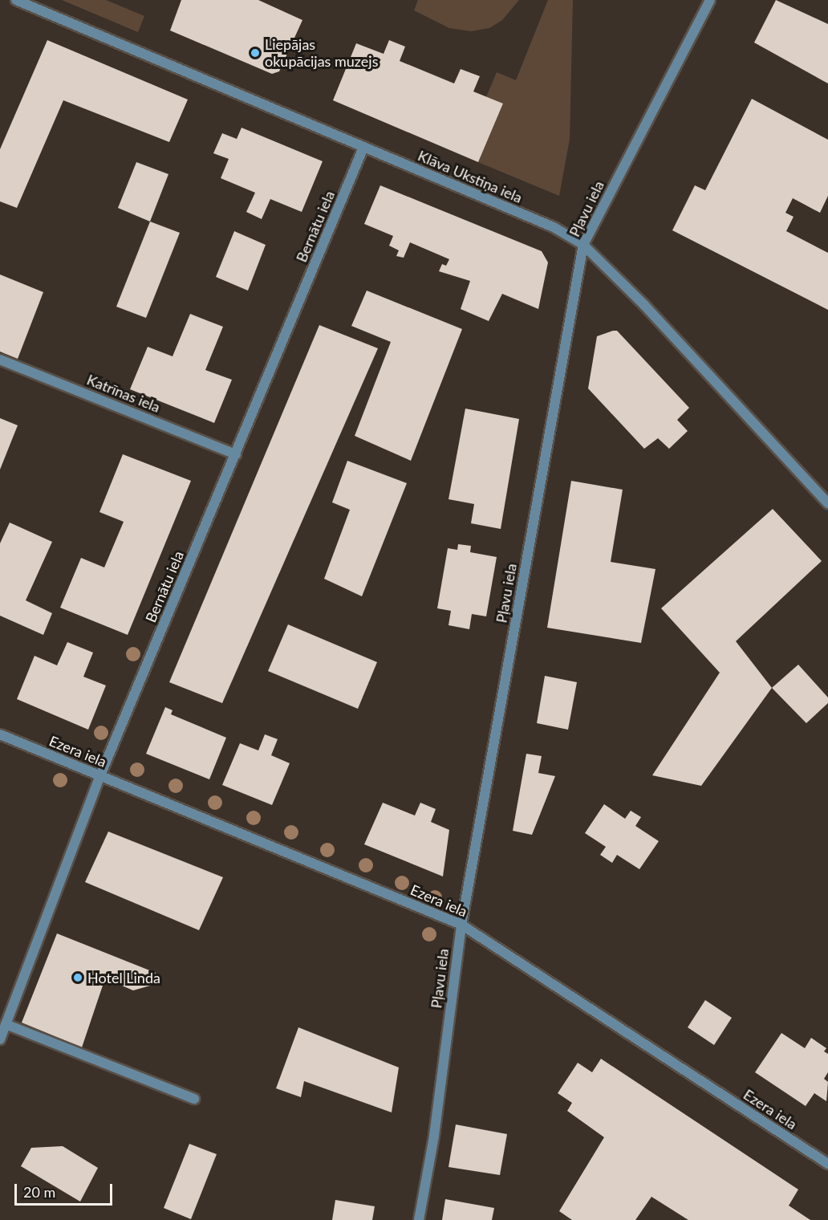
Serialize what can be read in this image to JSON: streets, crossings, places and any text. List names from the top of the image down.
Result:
{
  "streets": {
    "street": [
      "Klāva Ukstiņa iela",
      "Pļavu iela",
      "Bernātu iela",
      "Katrīnas iela",
      "Ezera iela"
    ]
  },
  "crossings": [
    ["Klāva Ukstiņa iela", "Pļavu iela"],
    ["Klāva Ukstiņa iela", "Bernātu iela"],
    ["Pļavu iela", "Ezera iela"],
    ["Bernātu iela", "Katrīnas iela"],
    ["Bernātu iela", "Ezera iela"]
  ],
  "places": ["Liepājas okupācijas muzejs", "Hotel Linda"],
  "scale_bar": "20 m"
}
